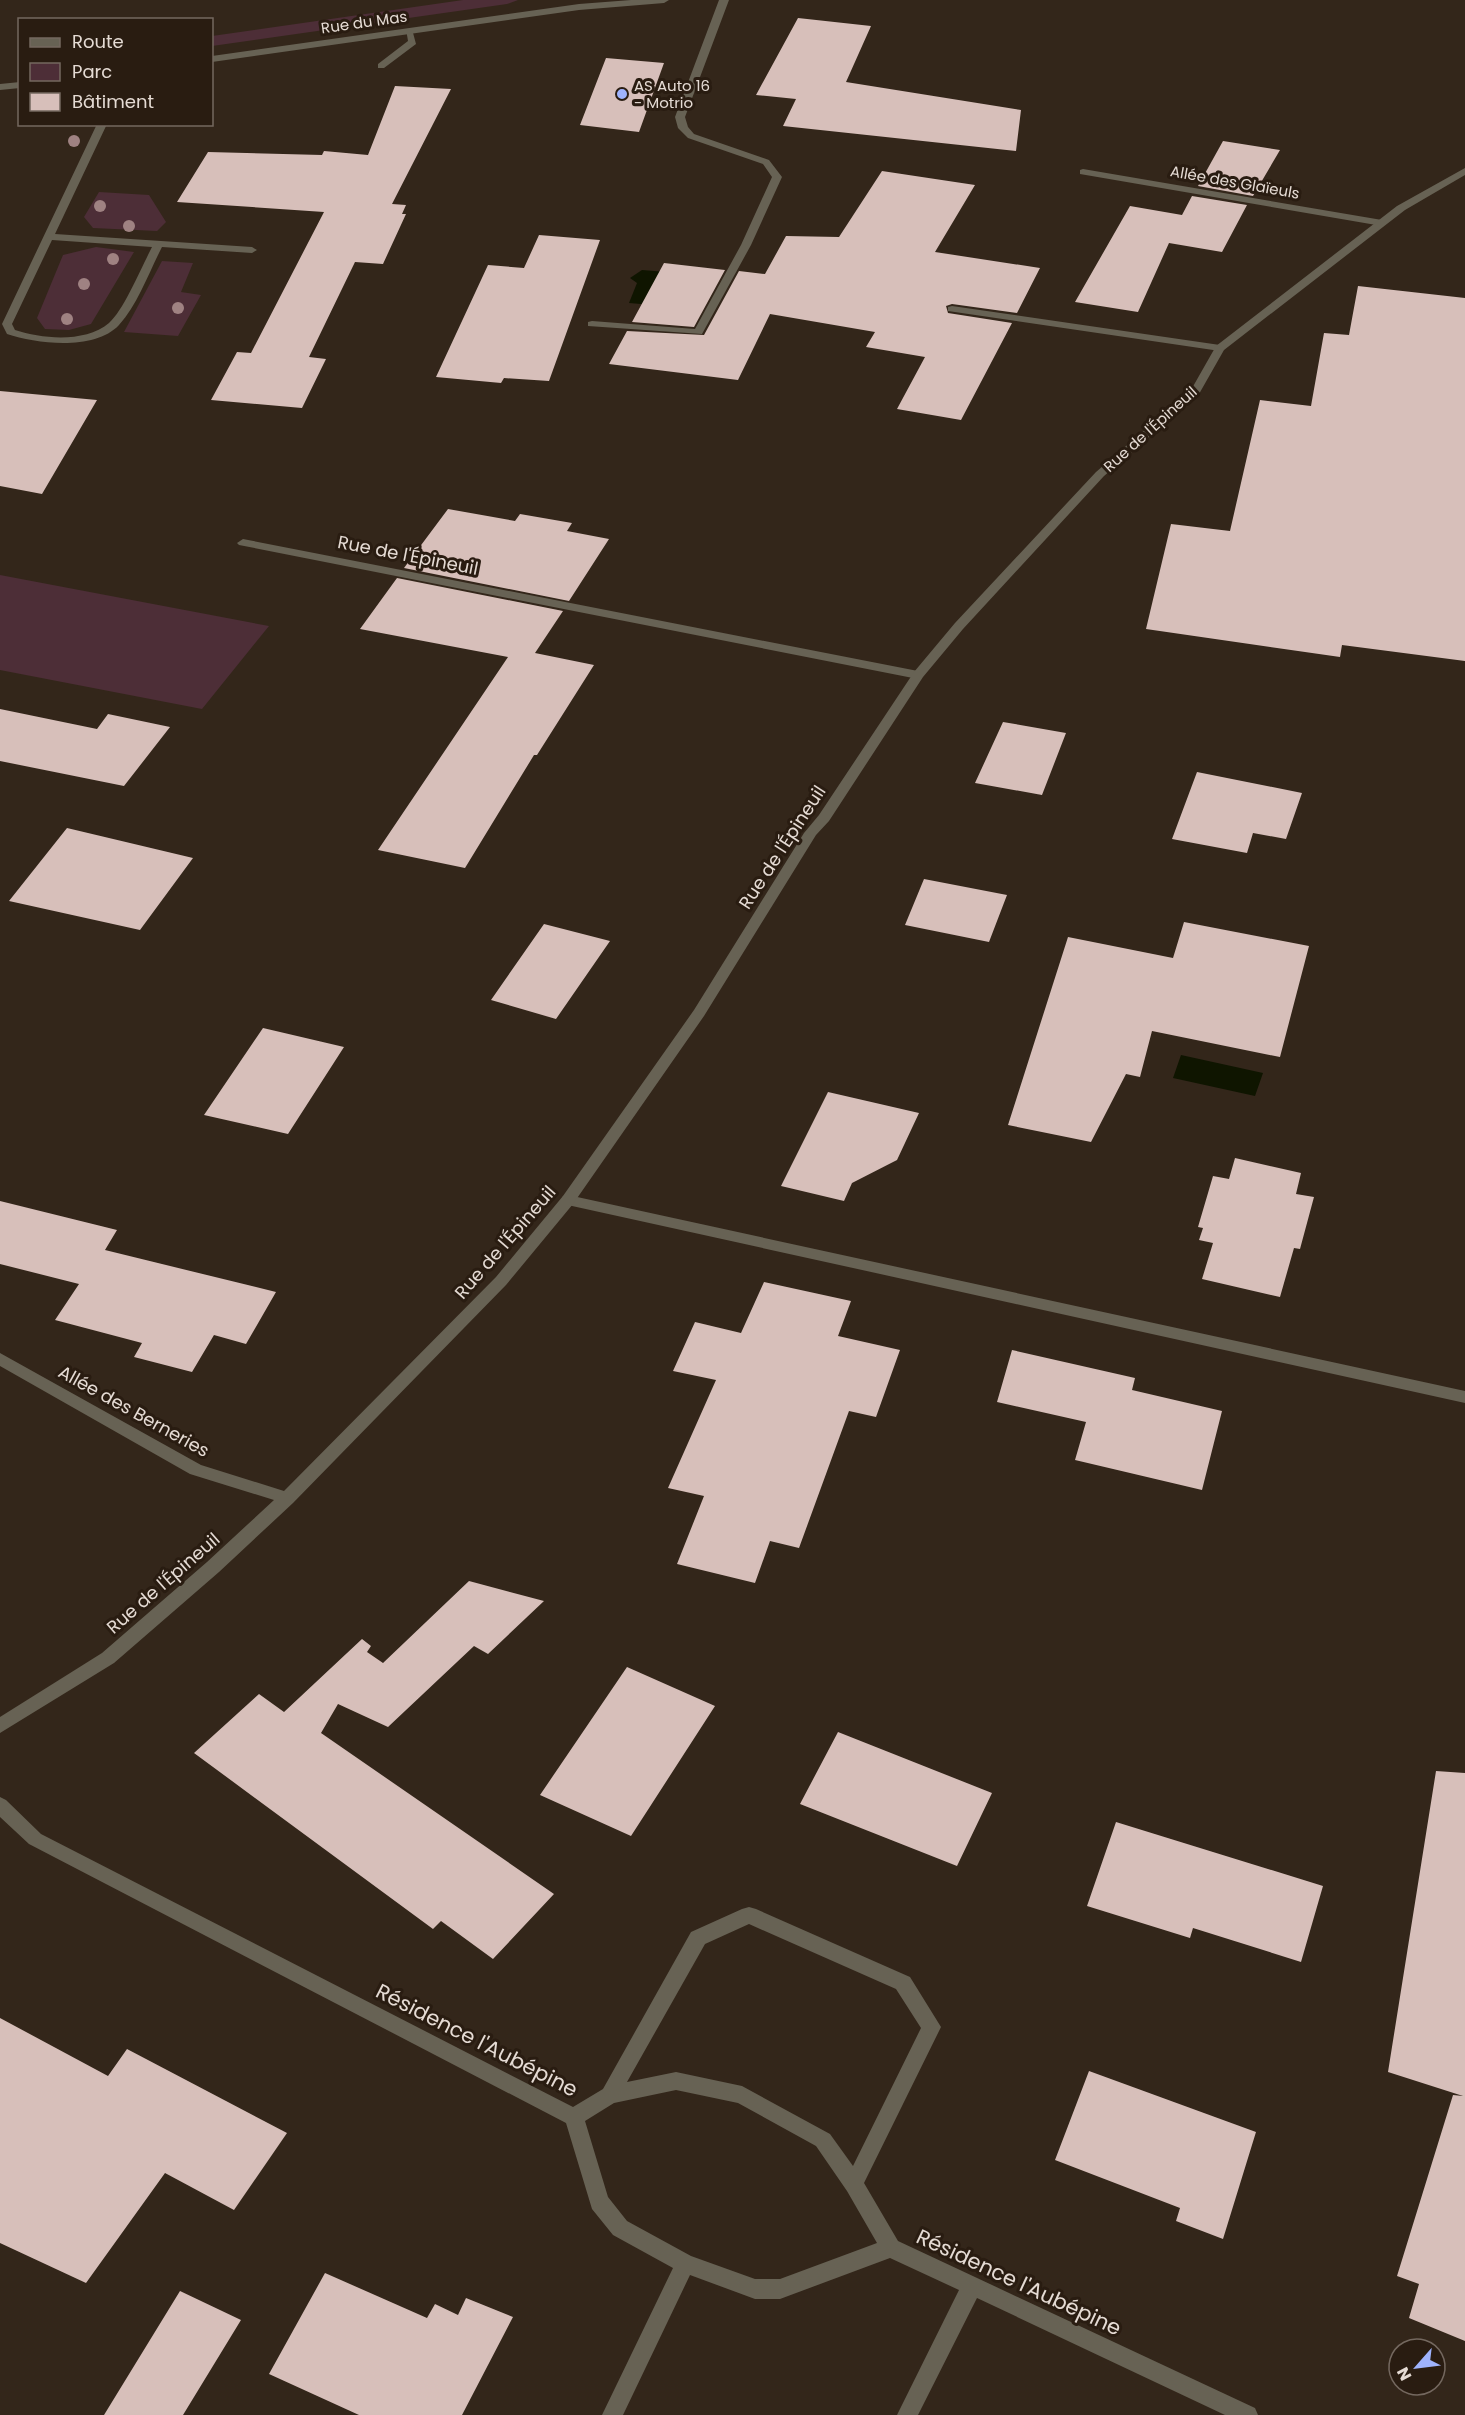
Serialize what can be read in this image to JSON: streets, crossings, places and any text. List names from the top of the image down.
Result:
{
  "streets": {
    "street": [
      "Rue du Mas",
      "Allée des Glaïeuls",
      "Rue de l'Épineuil",
      "Allée des Berneries",
      "Résidence l'Aubépine"
    ]
  },
  "crossings": [
    ["Allée des Glaïeuls", "Rue de l'Épineuil"],
    ["Rue de l'Épineuil", "Allée des Berneries"]
  ],
  "places": ["AS Auto 16 - Motrio"],
  "legend": ["Route", "Parc", "Bâtiment"],
  "north": "bottom left"
}
